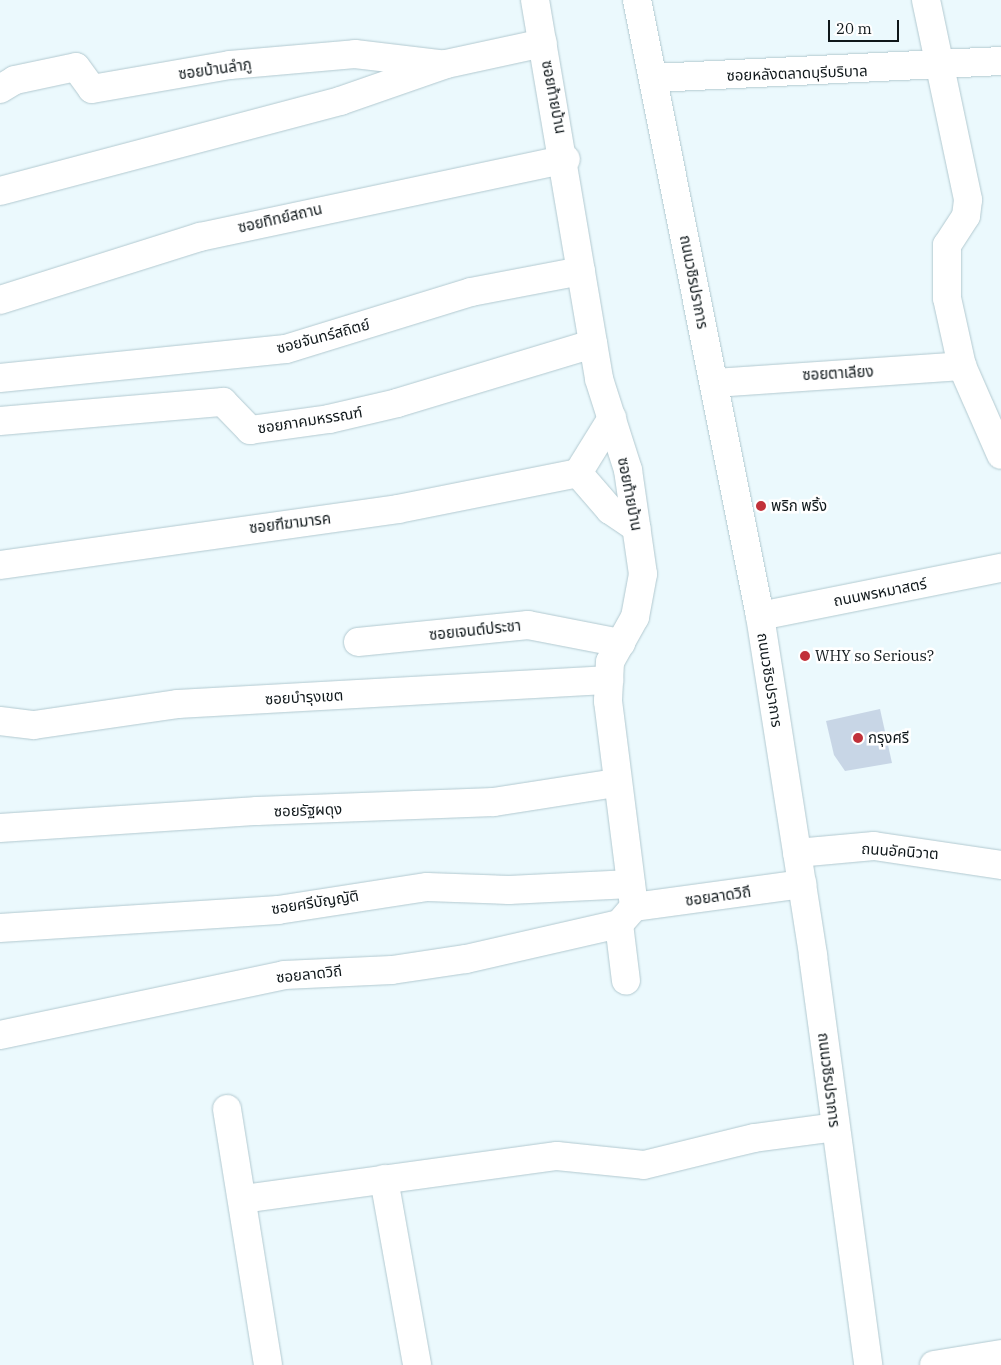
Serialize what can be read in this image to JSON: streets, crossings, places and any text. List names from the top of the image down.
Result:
{
  "streets": {
    "street": [
      "ซอยบ้านลำภู",
      "ซอยหลังตลาดบุรีบริบาล",
      "ซอยท้ายบ้าน",
      "ซอยทิทย์สถาน",
      "ถนนวชิรปราการ",
      "ซอยจันทร์สถิตย์",
      "ซอยตาเลียง",
      "ซอยภาคมหรรณฑ์",
      "ซอยฑีฆามารค",
      "ถนนพรหมาสตร์",
      "ซอยเจนต์ประชา",
      "ซอยบำรุงเขต",
      "ซอยรัฐผดุง",
      "ถนนอัคนิวาต",
      "ซอยลาดวิถี",
      "ซอยศรีบัญญัติ"
    ]
  },
  "crossings": [
    ["ซอยบ้านลำภู", "ซอยท้ายบ้าน"],
    ["ซอยหลังตลาดบุรีบริบาล", "ถนนวชิรปราการ"],
    ["ซอยท้ายบ้าน", "ซอยทิทย์สถาน"],
    ["ซอยท้ายบ้าน", "ซอยจันทร์สถิตย์"],
    ["ซอยท้ายบ้าน", "ซอยภาคมหรรณฑ์"],
    ["ซอยท้ายบ้าน", "ซอยเจนต์ประชา"],
    ["ซอยท้ายบ้าน", "ซอยบำรุงเขต"],
    ["ซอยท้ายบ้าน", "ซอยรัฐผดุง"],
    ["ซอยท้ายบ้าน", "ซอยลาดวิถี"],
    ["ซอยท้ายบ้าน", "ซอยศรีบัญญัติ"],
    ["ถนนวชิรปราการ", "ซอยตาเลียง"],
    ["ถนนวชิรปราการ", "ถนนพรหมาสตร์"],
    ["ถนนวชิรปราการ", "ถนนอัคนิวาต"],
    ["ถนนวชิรปราการ", "ซอยลาดวิถี"],
    ["ซอยลาดวิถี", "ซอยศรีบัญญัติ"]
  ],
  "places": ["พริก พริ้ง", "WHY so Serious?", "กรุงศรี"],
  "scale_bar": "20 m"
}
